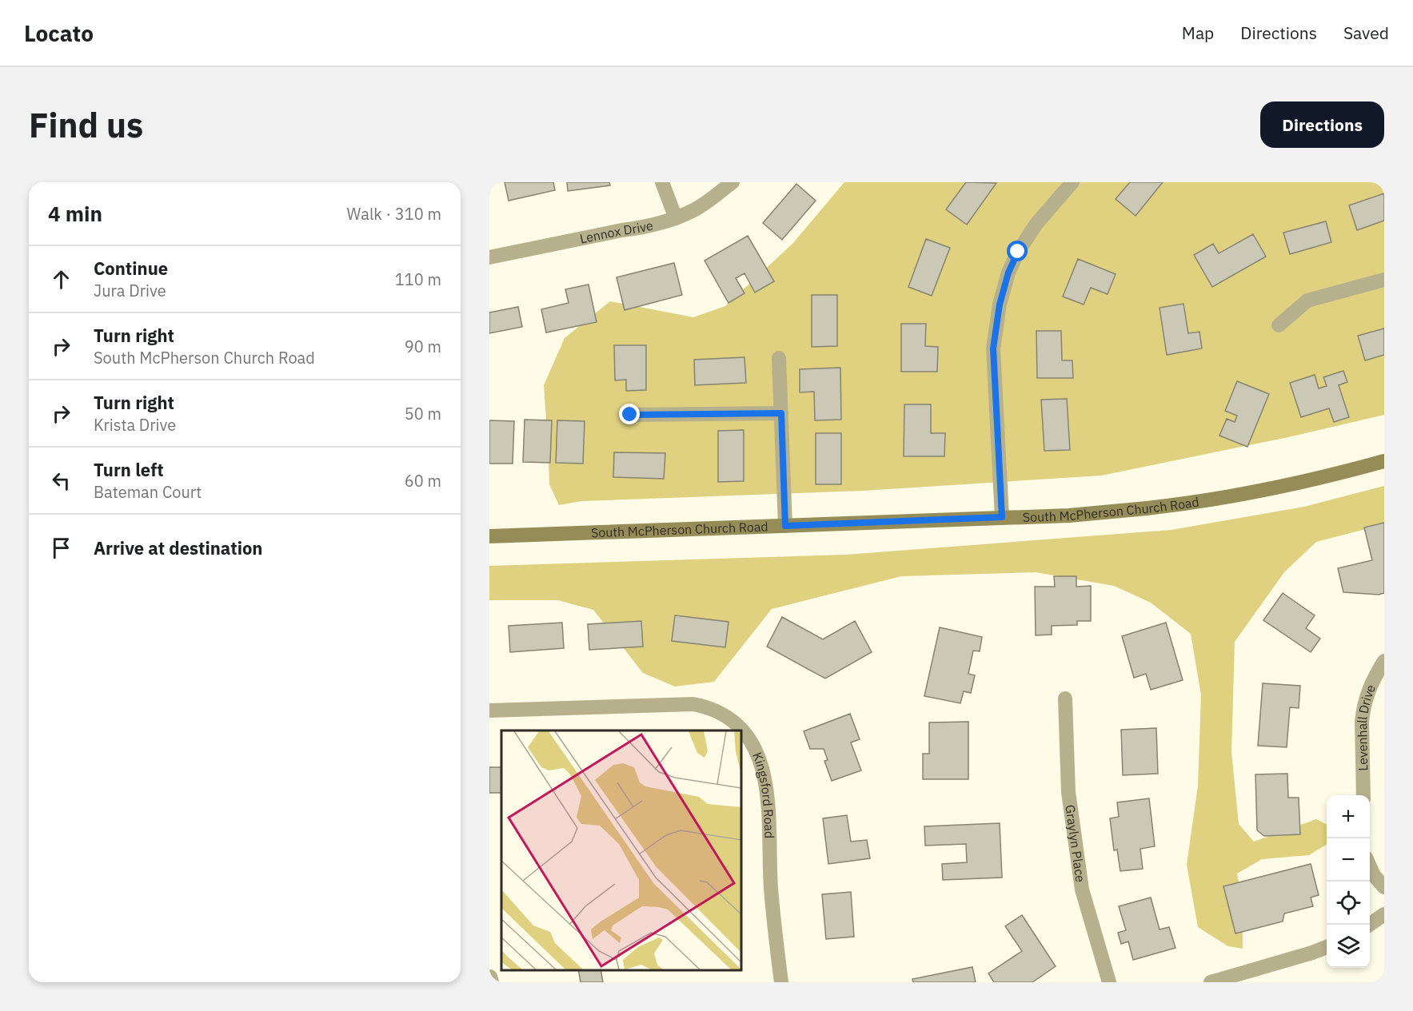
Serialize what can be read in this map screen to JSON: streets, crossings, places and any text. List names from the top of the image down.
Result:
{
  "streets": {
    "main road": ["South McPherson Church Road"],
    "street": [
      "Lennox Drive",
      "Levenhall Drive",
      "Kingsford Road",
      "Graylyn Place"
    ]
  },
  "page": {
    "header": "Locato",
    "nav": ["Map", "Directions", "Saved"],
    "buttons": "Directions",
    "title": "Find us",
    "heading": ["4 min", "Walk · 310 m"],
    "list": [
      ["Continue", "Jura Drive", "110 m"],
      ["Turn right", "South McPherson Church Road", "90 m"],
      ["Turn right", "Krista Drive", "50 m"],
      ["Turn left", "Bateman Court", "60 m"],
      "Arrive at destination"
    ],
    "map_buttons": ["+", "−"]
  }
}
